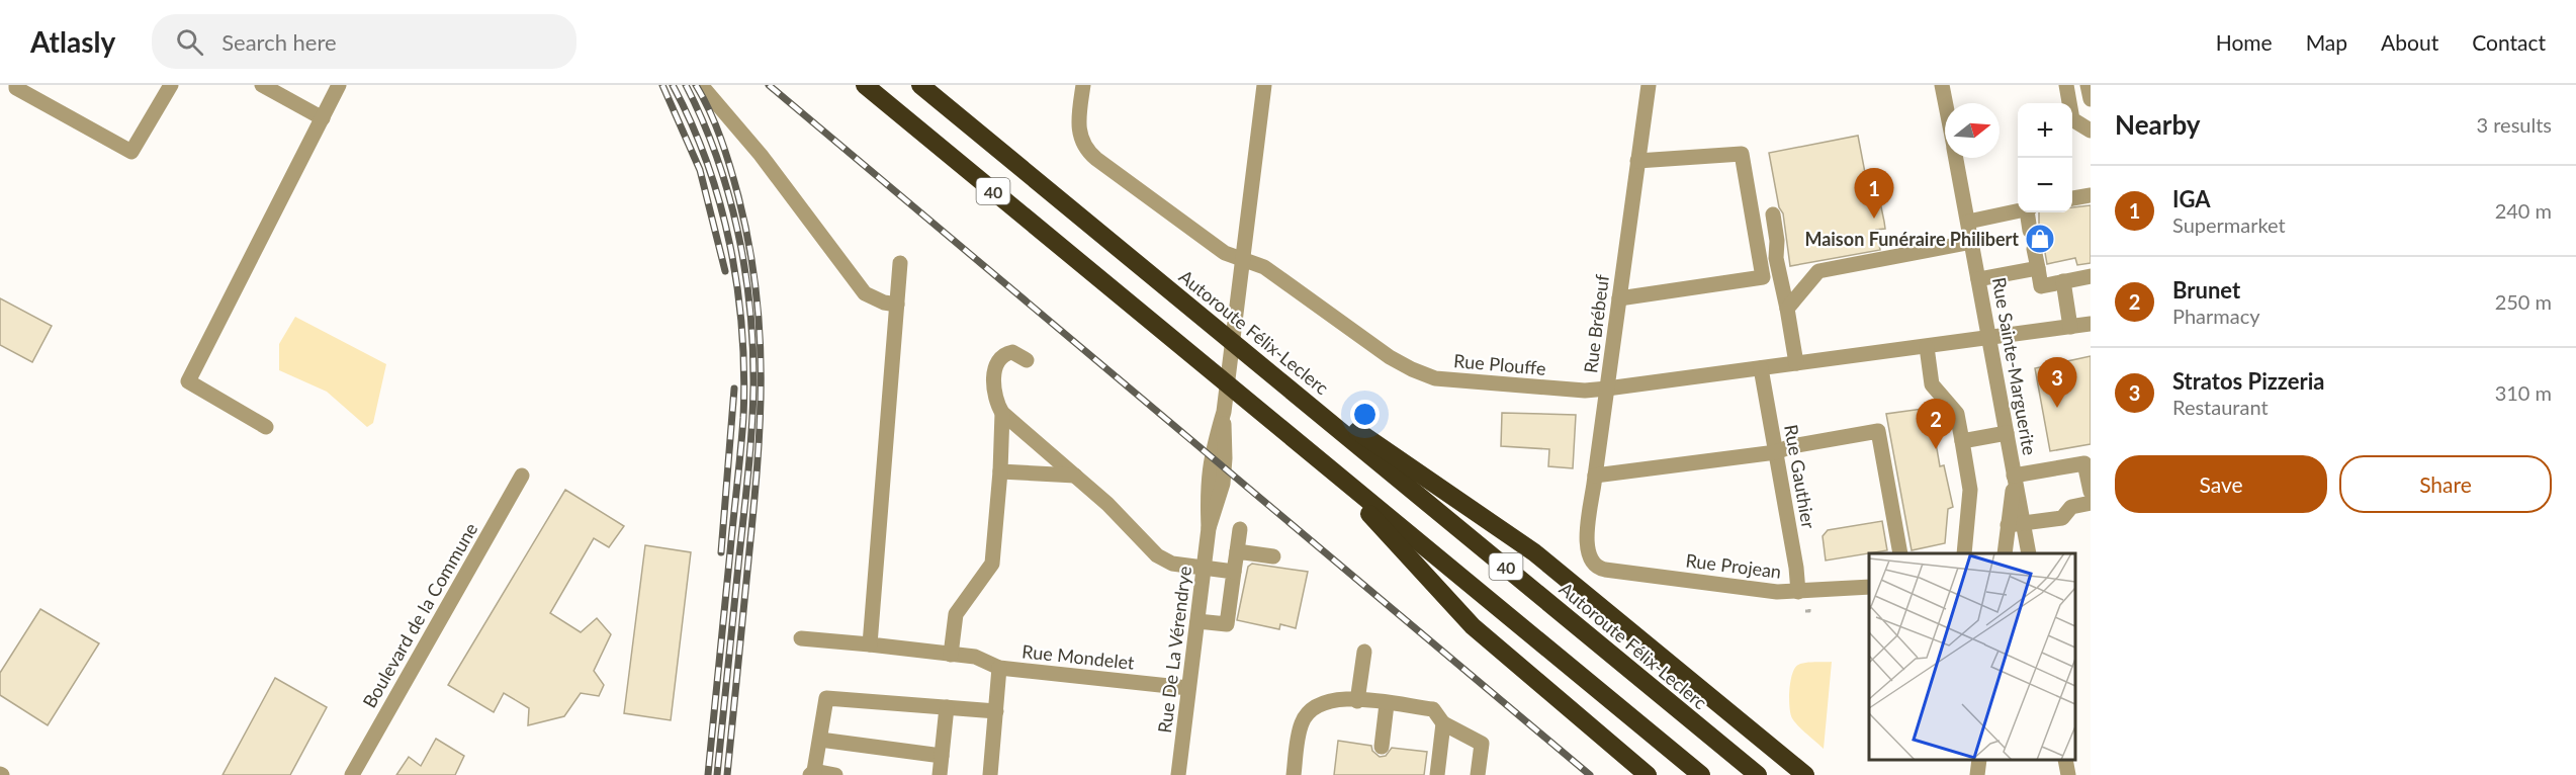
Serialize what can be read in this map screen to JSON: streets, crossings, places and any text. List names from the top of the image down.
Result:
{
  "streets": {
    "highway": ["40", "Autoroute Félix-Leclerc"],
    "street": [
      "Rue Brébeuf",
      "Rue Plouffe",
      "Rue Sainte-Marguerite",
      "Rue Gauthier",
      "Rue Projean",
      "Boulevard de la Commune",
      "Rue De La Vérendrye",
      "Rue Mondelet"
    ]
  },
  "crossings": [
    ["Rue Brébeuf", "Rue Plouffe"],
    ["Rue Brébeuf", "Rue Projean"],
    ["Rue Plouffe", "Rue Sainte-Marguerite"],
    ["Rue Plouffe", "Rue Gauthier"],
    ["Rue Plouffe", "Rue De La Vérendrye"],
    ["Rue Gauthier", "Rue Projean"],
    ["Rue De La Vérendrye", "Rue Mondelet"]
  ],
  "places": {
    "shop": ["Maison Funéraire Philibert"]
  },
  "north": "right",
  "page": {
    "header": "Atlasly",
    "search": "Search here",
    "nav": [
      "Home",
      "Map",
      "About",
      "Contact"
    ],
    "heading": ["Nearby", "3 results"],
    "map_buttons": ["+", "−"],
    "list": [
      {
        "mark": "1",
        "name": "IGA",
        "note": "Supermarket",
        "value": "240 m"
      },
      {
        "mark": "2",
        "name": "Brunet",
        "note": "Pharmacy",
        "value": "250 m"
      },
      {
        "mark": "3",
        "name": "Stratos Pizzeria",
        "note": "Restaurant",
        "value": "310 m"
      }
    ],
    "pins": ["1", "3", "2"],
    "buttons": ["Save", "Share"]
  }
}
